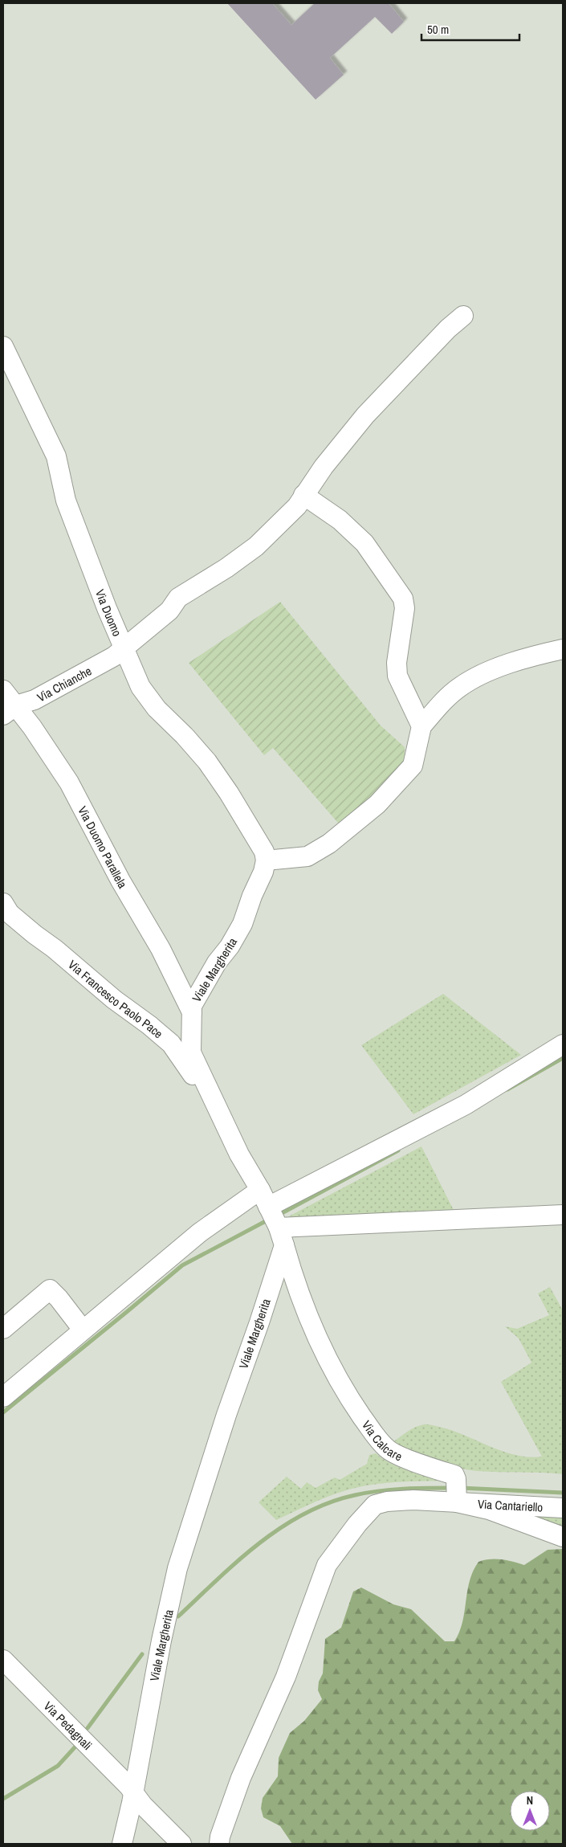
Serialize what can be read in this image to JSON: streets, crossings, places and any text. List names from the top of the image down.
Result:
{
  "streets": {
    "street": [
      "Via Duomo",
      "Via Chianche",
      "Via Duomo Parallela",
      "Viale Margherita",
      "Via Francesco Paolo Pace",
      "Via Calcare",
      "Via Cantariello",
      "Via Pedagnali"
    ]
  },
  "crossings": [
    ["Via Duomo", "Via Chianche"],
    ["Via Duomo", "Viale Margherita"],
    ["Via Chianche", "Via Duomo Parallela"],
    ["Via Duomo Parallela", "Viale Margherita"],
    ["Viale Margherita", "Via Francesco Paolo Pace"],
    ["Viale Margherita", "Via Calcare"],
    ["Viale Margherita", "Via Pedagnali"],
    ["Via Calcare", "Via Cantariello"]
  ],
  "scale_bar": "50 m",
  "north": "top"
}
